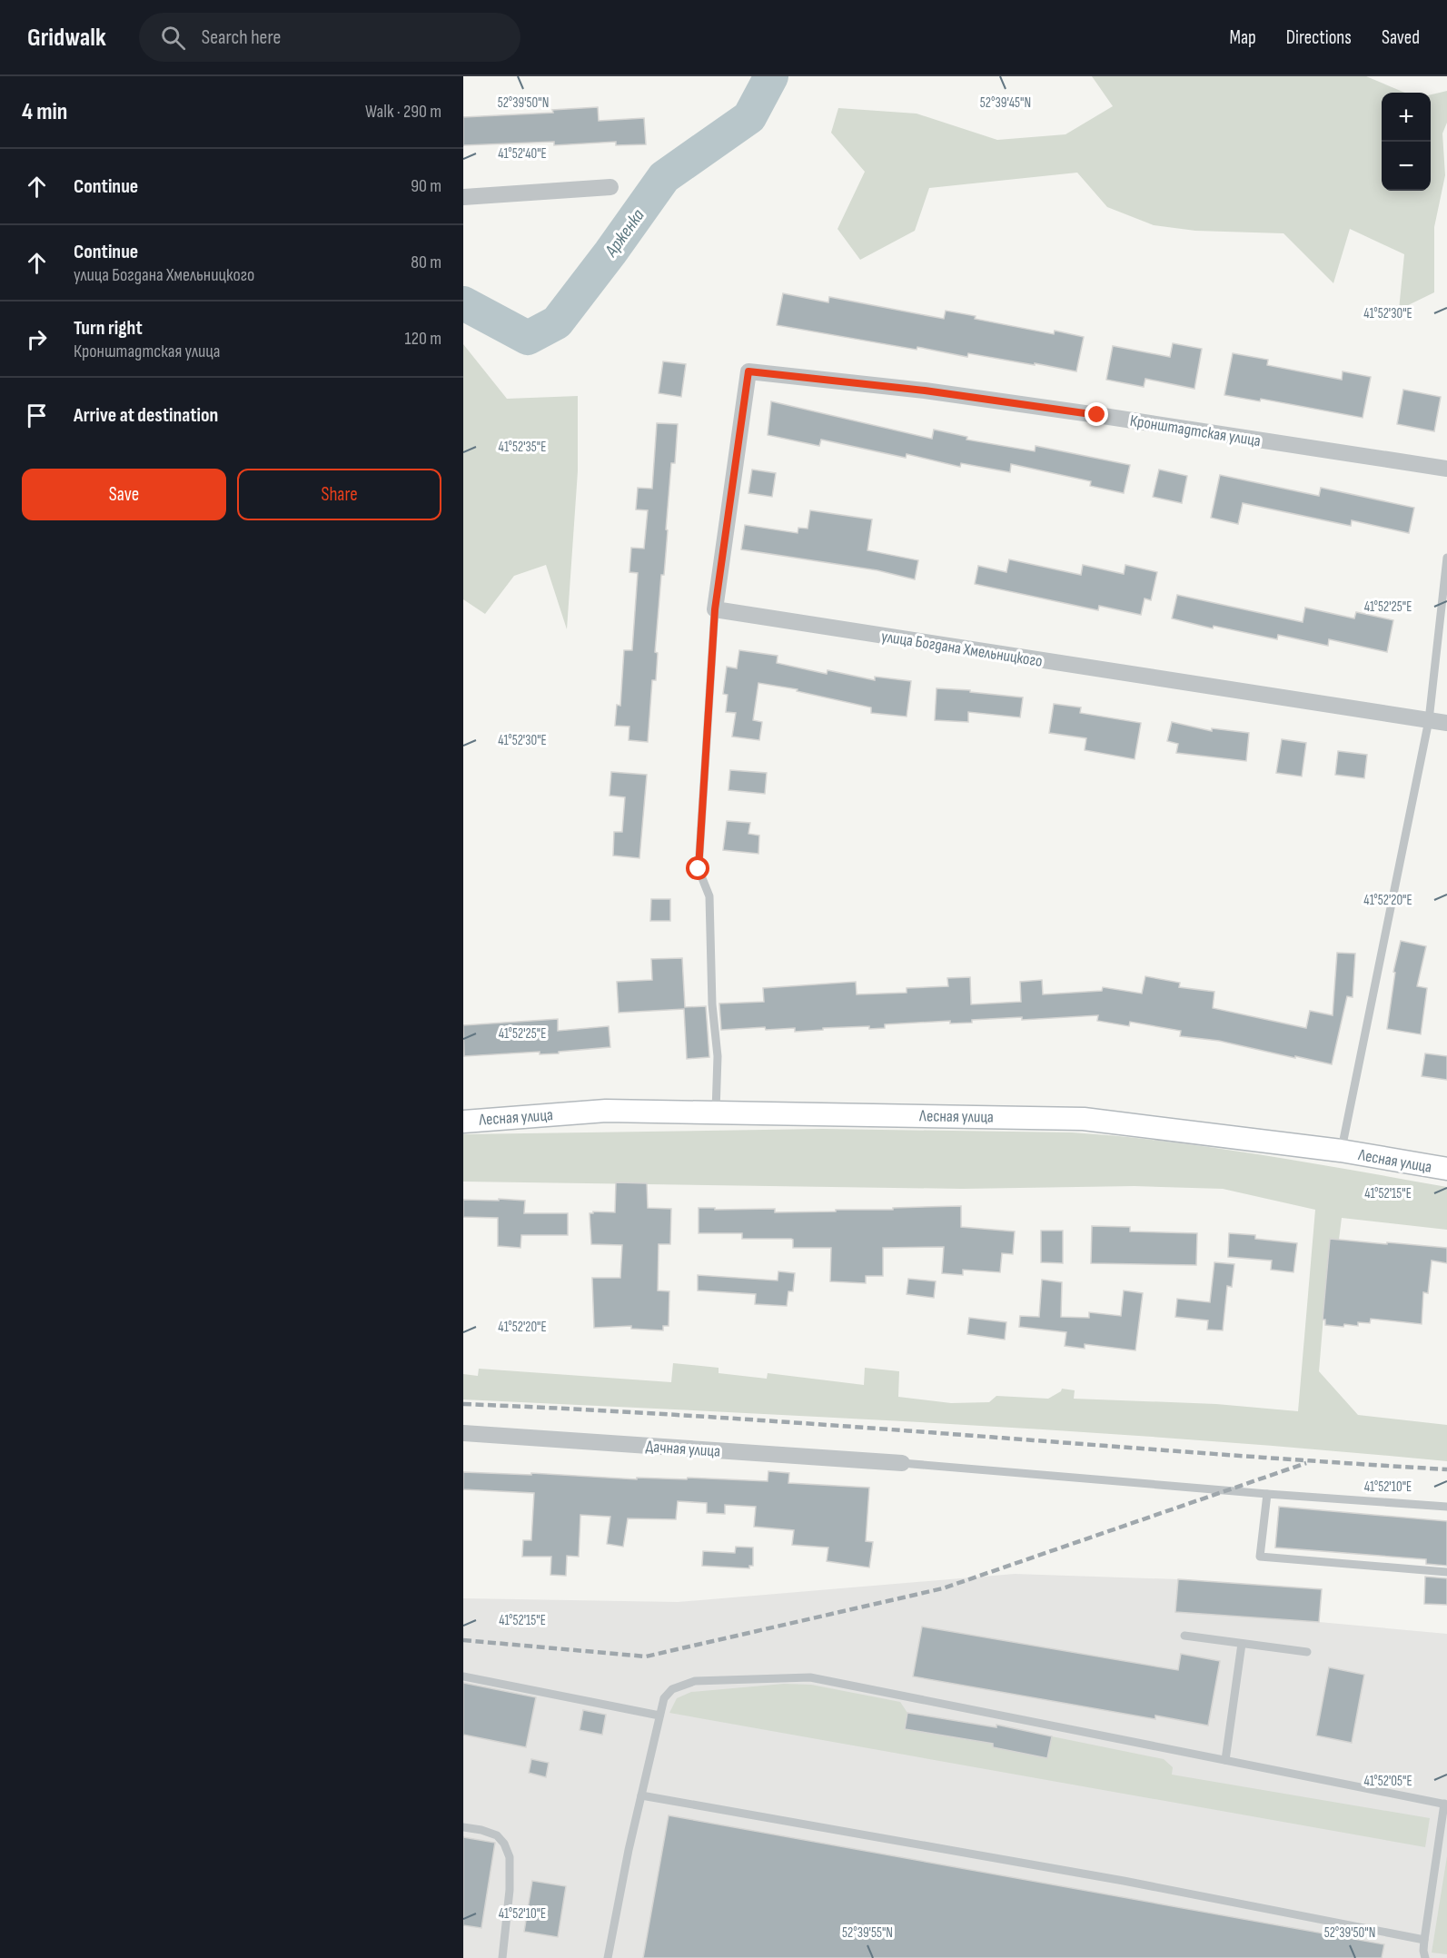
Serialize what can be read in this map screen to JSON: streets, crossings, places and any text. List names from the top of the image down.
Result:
{
  "streets": {
    "street": [
      "Кронштадтская улица",
      "улица Богдана Хмельницкого",
      "Лесная улица",
      "Дачная улица"
    ]
  },
  "crossings": [
    ["Кронштадтская улица", "улица Богдана Хмельницкого"]
  ],
  "water": ["Арженка"],
  "page": {
    "header": "Gridwalk",
    "search": "Search here",
    "nav": ["Map", "Directions", "Saved"],
    "heading": ["4 min", "Walk · 290 m"],
    "map_buttons": ["+", "−"],
    "list": [
      ["Continue", "90 m"],
      ["Continue", "улица Богдана Хмельницкого", "80 m"],
      ["Turn right", "Кронштадтская улица", "120 m"],
      "Arrive at destination"
    ],
    "buttons": ["Save", "Share"]
  },
  "coordinates": [
    "52°39'45\"N",
    "52°39'50\"N",
    "41°52'40\"E",
    "41°52'30\"E",
    "41°52'35\"E",
    "41°52'25\"E",
    "41°52'20\"E",
    "41°52'15\"E",
    "41°52'10\"E",
    "41°52'05\"E",
    "52°39'55\"N"
  ]
}
